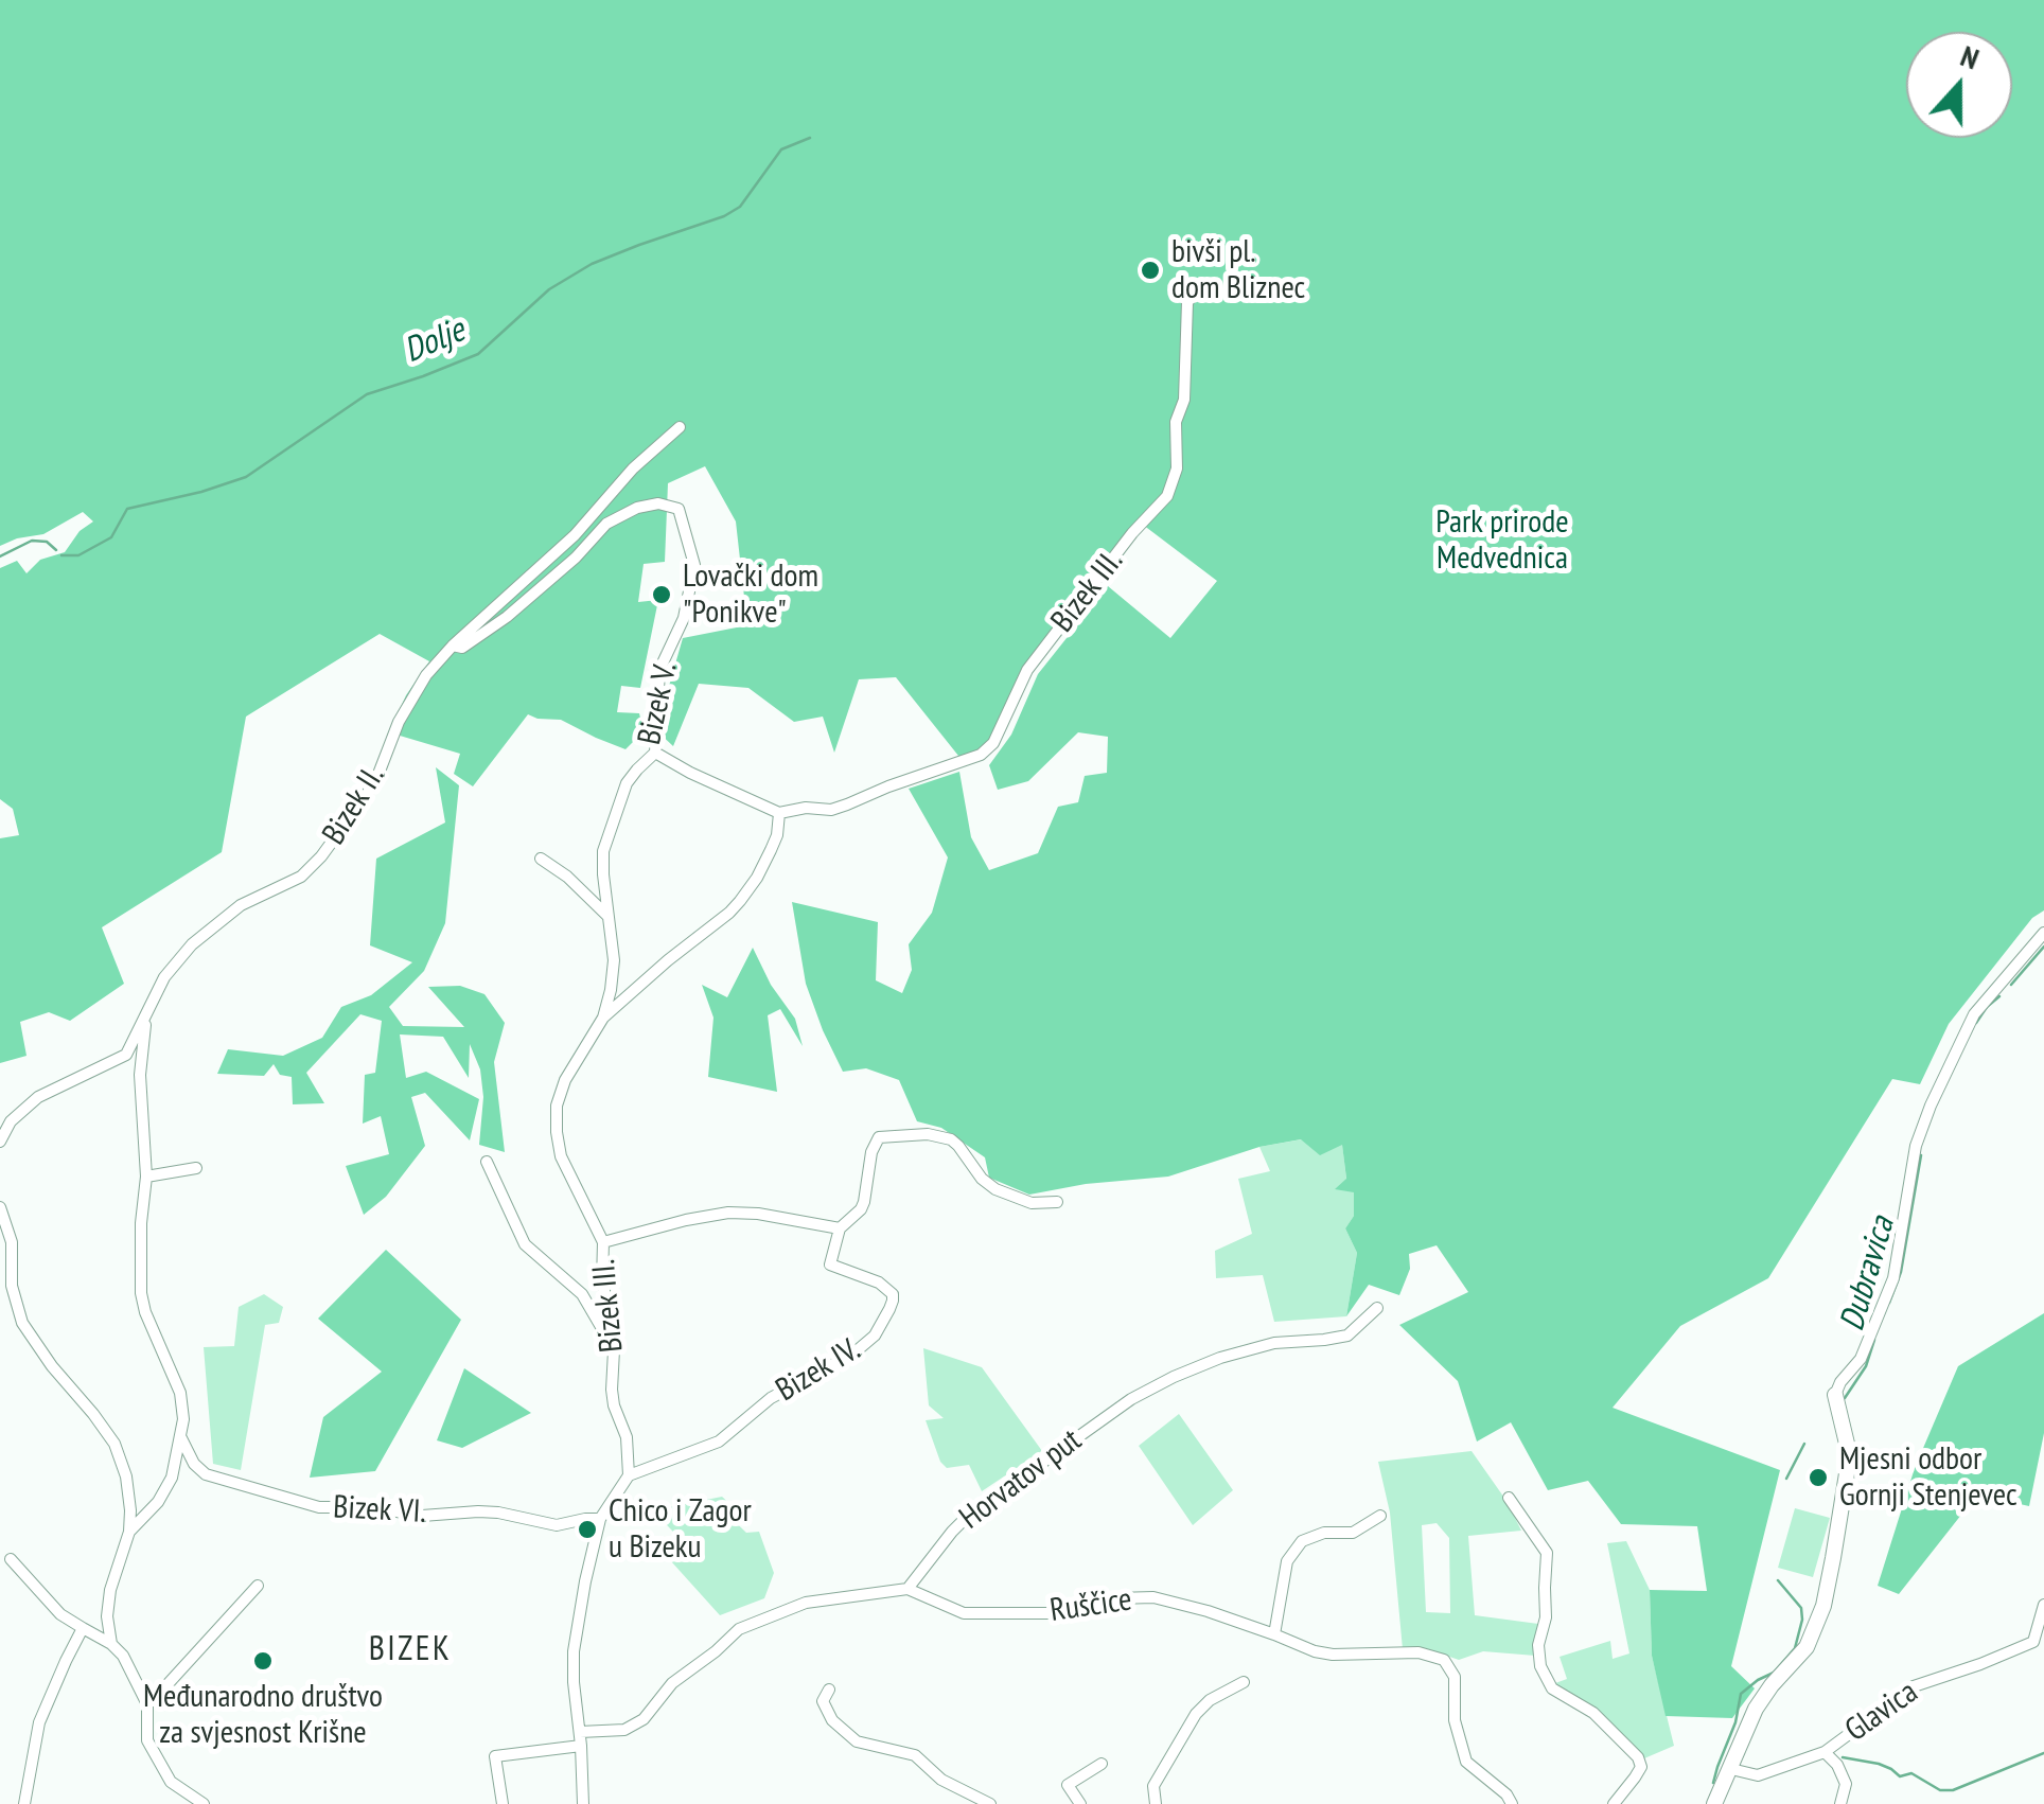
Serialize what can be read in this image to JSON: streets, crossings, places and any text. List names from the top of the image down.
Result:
{
  "streets": {
    "street": [
      "Bizek III.",
      "Bizek V.",
      "Bizek II.",
      "Bizek IV.",
      "Horvatov put",
      "Bizek VI.",
      "Ruščice",
      "Glavica"
    ]
  },
  "crossings": [
    ["Bizek III.", "Bizek V."],
    ["Bizek III.", "Bizek IV."],
    ["Bizek V.", "Bizek II."],
    ["Horvatov put", "Ruščice"]
  ],
  "districts": ["BIZEK"],
  "water": ["Dolje", "Dubravica"],
  "parks": ["Park prirode Medvednica"],
  "places": [
    "bivši pl. dom Bliznec",
    "Lovački dom \"Ponikve\"",
    "Mjesni odbor Gornji Stenjevec",
    "Chico i Zagor u Bizeku",
    "Međunarodno društvo za svjesnost Krišne"
  ],
  "north": "top"
}
